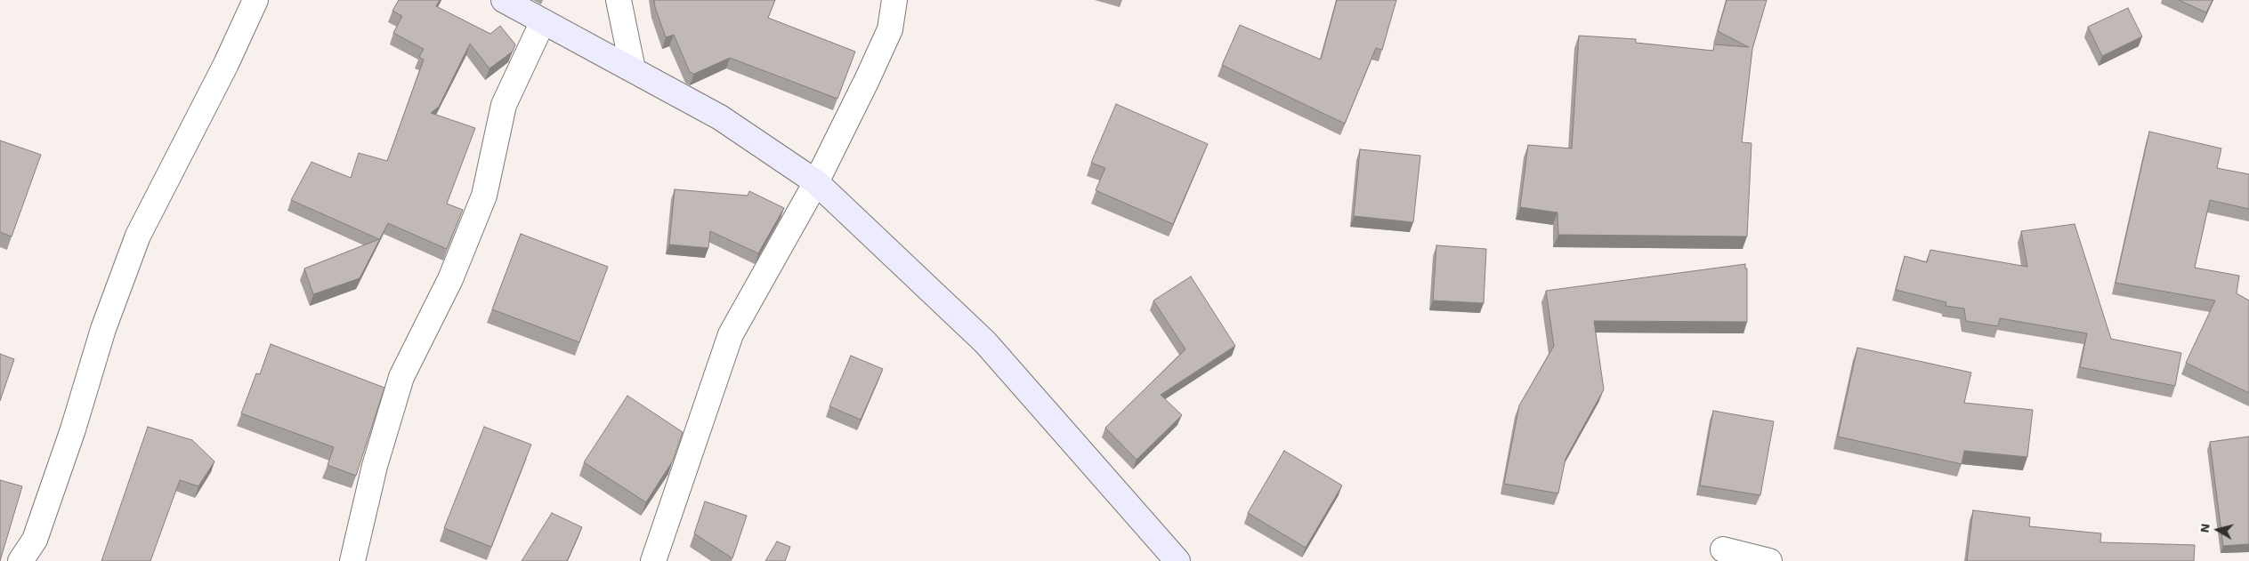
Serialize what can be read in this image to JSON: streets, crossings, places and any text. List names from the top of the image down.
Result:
{
  "north": "left"
}
